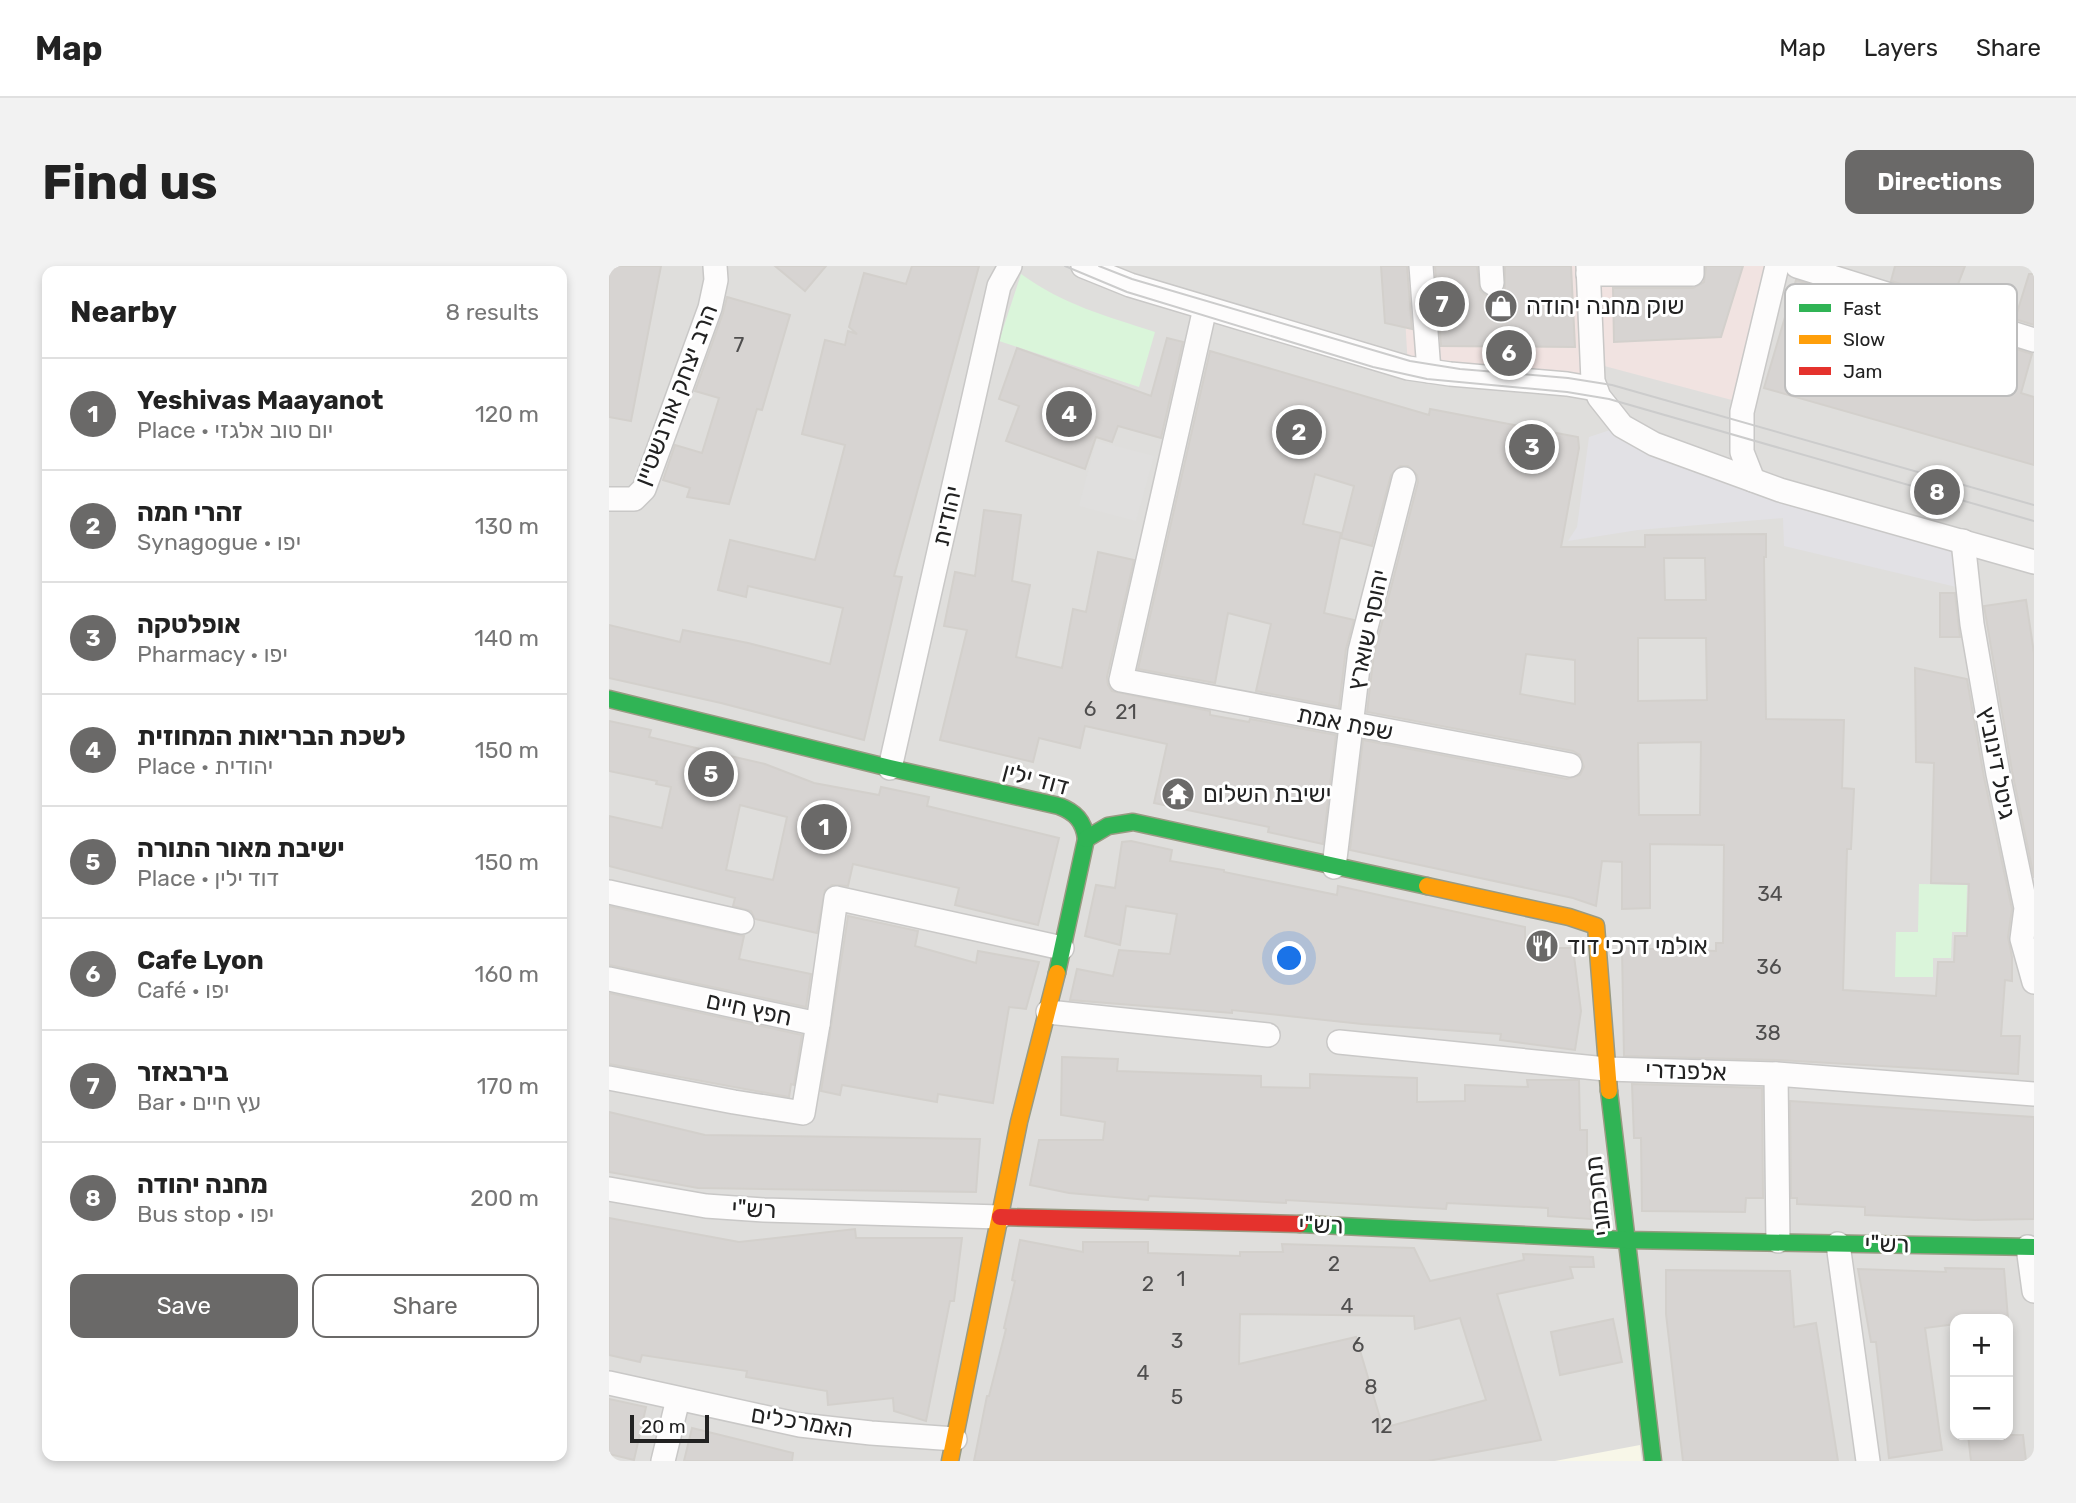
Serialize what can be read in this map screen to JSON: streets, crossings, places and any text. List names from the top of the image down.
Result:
{
  "streets": {
    "street": [
      "הרב יצחק אורנשטיין",
      "יהודית",
      "יהוסף שוארץ",
      "שפת אמת",
      "גיטל דינוביץ",
      "דוד ילין",
      "חפץ חיים",
      "אלפנדרי",
      "תחכמוני",
      "רש\"י",
      "האמרכלים"
    ]
  },
  "crossings": [
    ["יהודית", "דוד ילין"],
    ["יהוסף שוארץ", "שפת אמת"],
    ["יהוסף שוארץ", "תחכמוני"],
    ["אלפנדרי", "תחכמוני"],
    ["תחכמוני", "רש\"י"]
  ],
  "places": {
    "shop": ["שוק מחנה יהודה"],
    "temple": ["ישיבת השלום"],
    "restaurant": ["אולמי דרכי דוד"]
  },
  "house_numbers": [
    "7",
    "6",
    "21",
    "34",
    "36",
    "38",
    "2",
    "1",
    "2",
    "4",
    "3",
    "6",
    "4",
    "8",
    "5",
    "12"
  ],
  "legend": ["Fast", "Slow", "Jam"],
  "scale_bar": "20 m",
  "page": {
    "header": "Map",
    "nav": ["Map", "Layers", "Share"],
    "buttons": [
      "Directions",
      ["Save", "Share"]
    ],
    "title": "Find us",
    "heading": ["Nearby", "8 results"],
    "pins": [
      "7",
      "6",
      "4",
      "2",
      "3",
      "8",
      "5",
      "1"
    ],
    "list": [
      {
        "mark": "1",
        "name": "Yeshivas Maayanot",
        "note": "Place · יום טוב אלגזי",
        "value": "120 m"
      },
      {
        "mark": "2",
        "name": "זהרי חמה",
        "note": "Synagogue · יפו",
        "value": "130 m"
      },
      {
        "mark": "3",
        "name": "אופלטקה",
        "note": "Pharmacy · יפו",
        "value": "140 m"
      },
      {
        "mark": "4",
        "name": "לשכת הבריאות המחוזית",
        "note": "Place · יהודית",
        "value": "150 m"
      },
      {
        "mark": "5",
        "name": "ישיבת מאור התורה",
        "note": "Place · דוד ילין",
        "value": "150 m"
      },
      {
        "mark": "6",
        "name": "Cafe Lyon",
        "note": "Café · יפו",
        "value": "160 m"
      },
      {
        "mark": "7",
        "name": "בירבאזר",
        "note": "Bar · עץ חיים",
        "value": "170 m"
      },
      {
        "mark": "8",
        "name": "מחנה יהודה",
        "note": "Bus stop · יפו",
        "value": "200 m"
      }
    ],
    "map_buttons": ["+", "−"],
    "scale": "20 m"
  }
}
